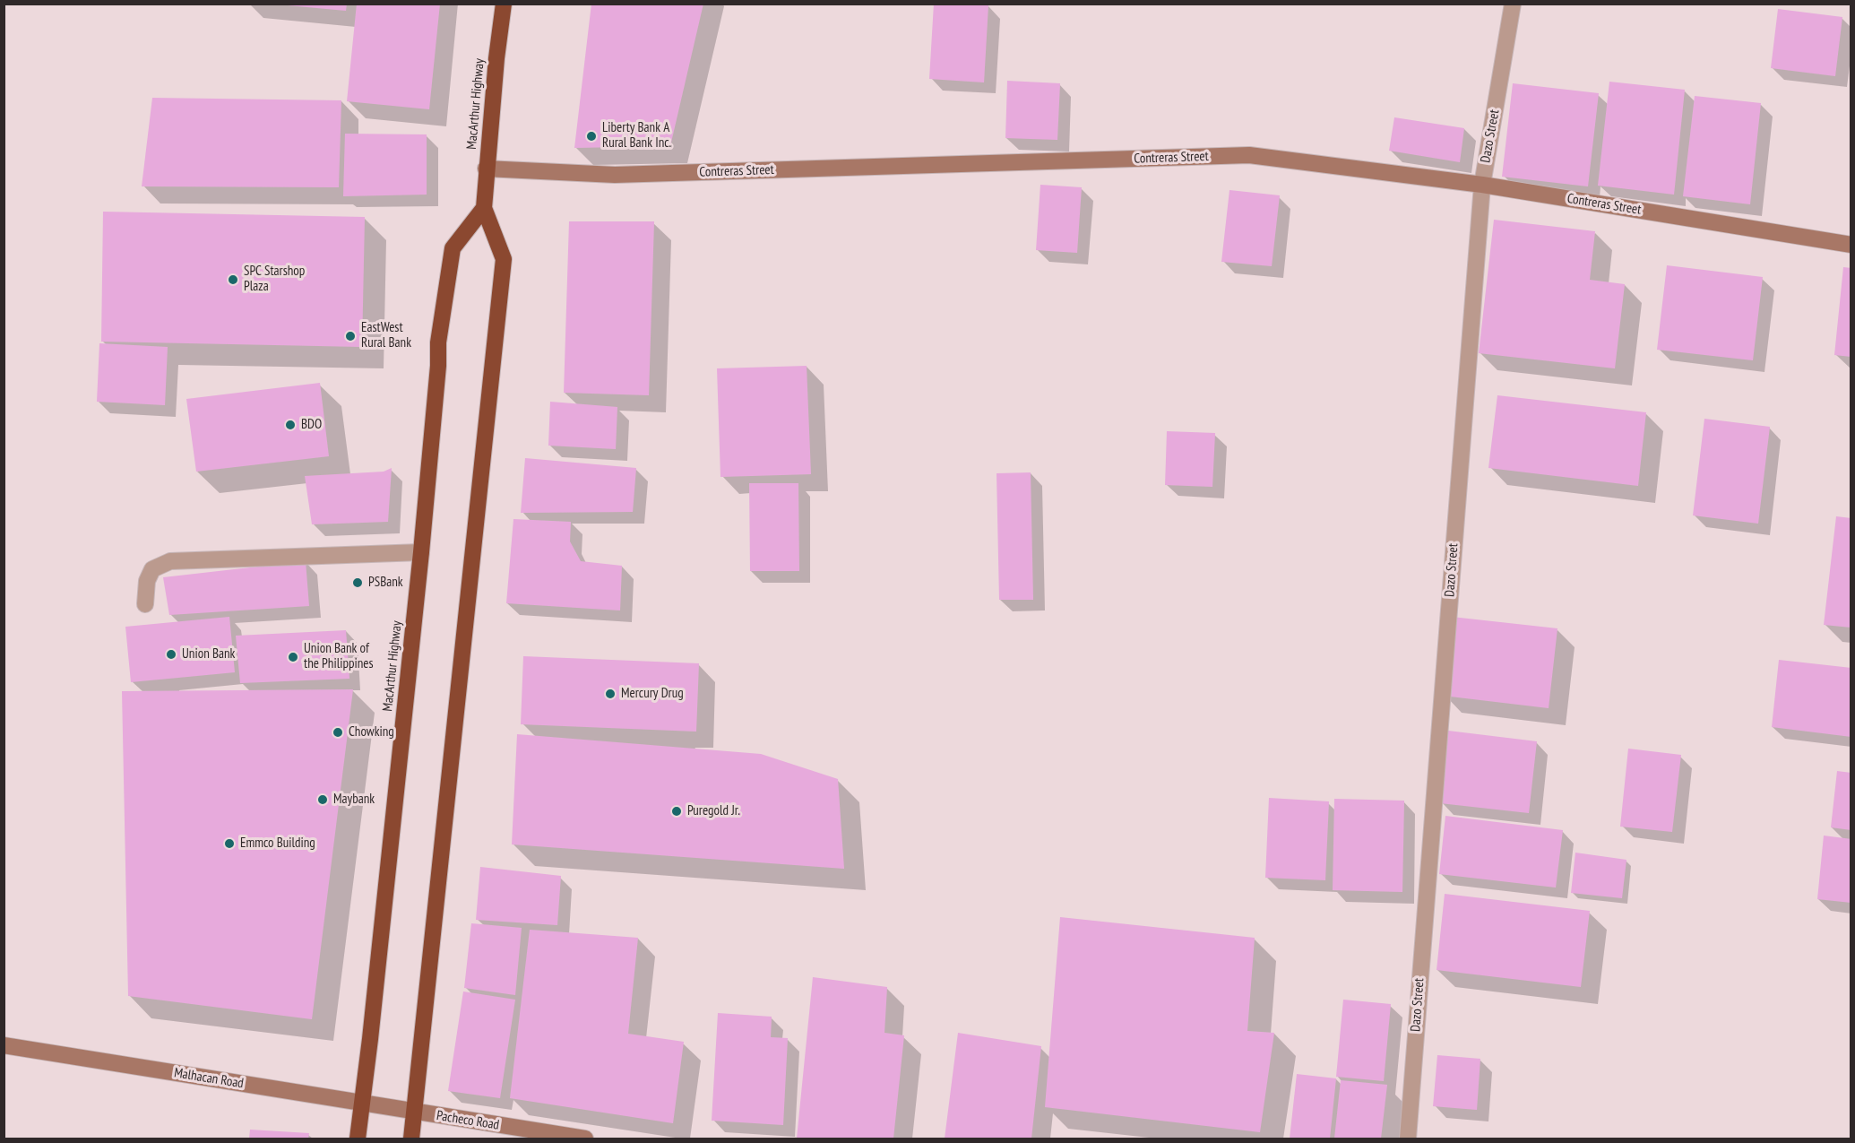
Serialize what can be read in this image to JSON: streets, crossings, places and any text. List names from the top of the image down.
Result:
{
  "streets": {
    "highway": ["MacArthur Highway"],
    "street": [
      "Dazo Street",
      "Contreras Street",
      "Malhacan Road",
      "Pacheco Road"
    ]
  },
  "crossings": [
    ["MacArthur Highway", "Contreras Street"],
    ["MacArthur Highway", "Malhacan Road"],
    ["MacArthur Highway", "Pacheco Road"],
    ["Dazo Street", "Contreras Street"],
    ["Malhacan Road", "Pacheco Road"]
  ],
  "places": [
    "Liberty Bank A Rural Bank Inc.",
    "SPC Starshop Plaza",
    "EastWest Rural Bank",
    "BDO",
    "PSBank",
    "Union Bank",
    "Union Bank of the Philippines",
    "Mercury Drug",
    "Chowking",
    "Maybank",
    "Puregold Jr.",
    "Emmco Building"
  ]
}
